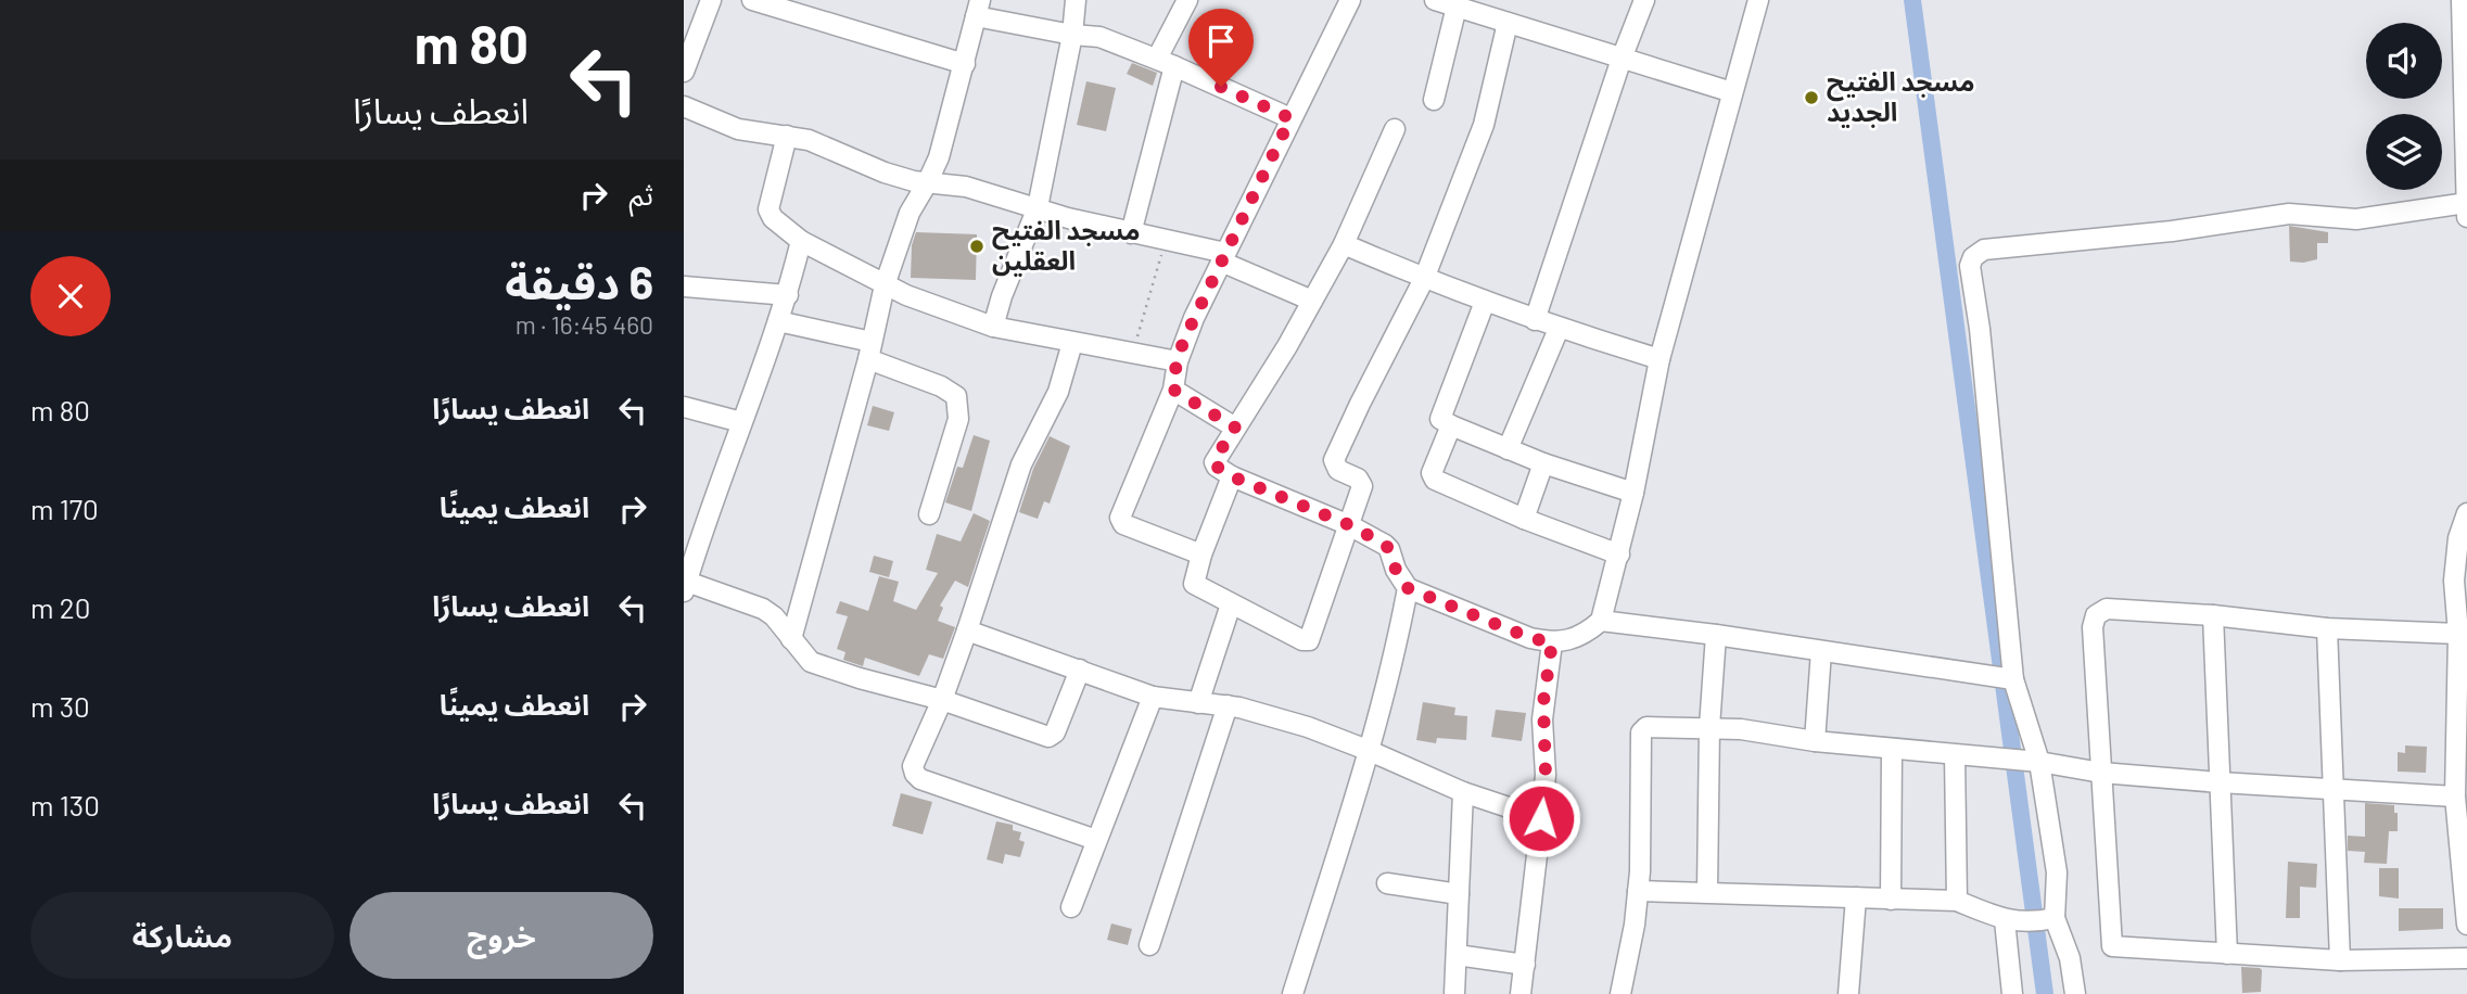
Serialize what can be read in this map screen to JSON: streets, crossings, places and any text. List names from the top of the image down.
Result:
{
  "places": ["مسجد الفتيح الجديد", "مسجد الفتيح العقلين"],
  "page": {
    "turn": ["80 m", "انعطف يسارًا"],
    "then": "ثم",
    "heading": ["6 دقيقة", "460 m · 16:45"],
    "list": [
      {
        "name": "انعطف يسارًا",
        "value": "80 m"
      },
      {
        "name": "انعطف يمينًا",
        "value": "170 m"
      },
      {
        "name": "انعطف يسارًا",
        "value": "20 m"
      },
      {
        "name": "انعطف يمينًا",
        "value": "30 m"
      },
      {
        "name": "انعطف يسارًا",
        "value": "130 m"
      }
    ],
    "buttons": ["خروج", "مشاركة"]
  }
}
